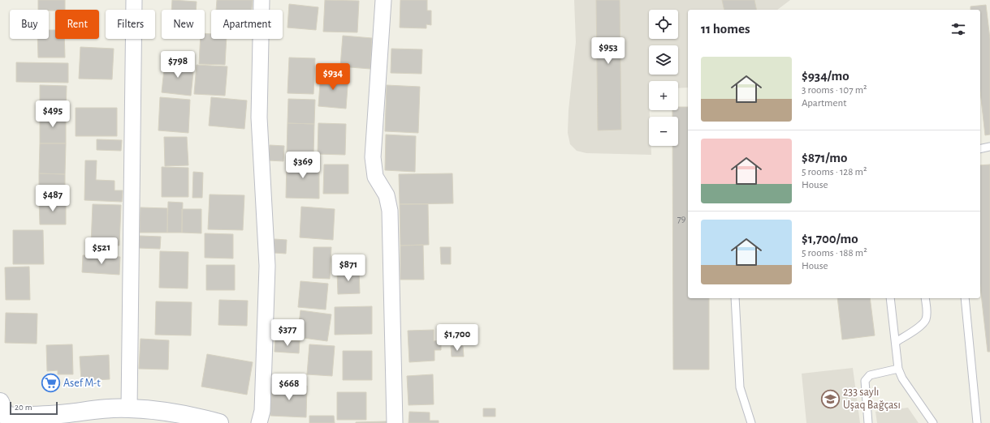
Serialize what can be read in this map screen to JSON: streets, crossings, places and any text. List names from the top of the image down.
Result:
{
  "places": {
    "supermarket": ["Asef M-t"],
    "school or university": ["233 saylı Uşaq Bağçası"]
  },
  "house_numbers": ["79"],
  "scale_bar": "20 m",
  "page": {
    "map_buttons": ["+", "−"],
    "chip": [
      "Buy",
      "Rent",
      "Filters",
      "New",
      "Apartment"
    ],
    "heading": "11 homes",
    "price": [
      "$953",
      "$798",
      "$934",
      "$495",
      "$369",
      "$487",
      "$521",
      "$871",
      "$377",
      "$1,700",
      "$668"
    ],
    "list": [
      {
        "name": "$934/mo",
        "note": "3 rooms · 107 m² · Apartment"
      },
      {
        "name": "$871/mo",
        "note": "5 rooms · 128 m² · House"
      },
      {
        "name": "$1,700/mo",
        "note": "5 rooms · 188 m² · House"
      }
    ],
    "scale": "20 m"
  }
}
